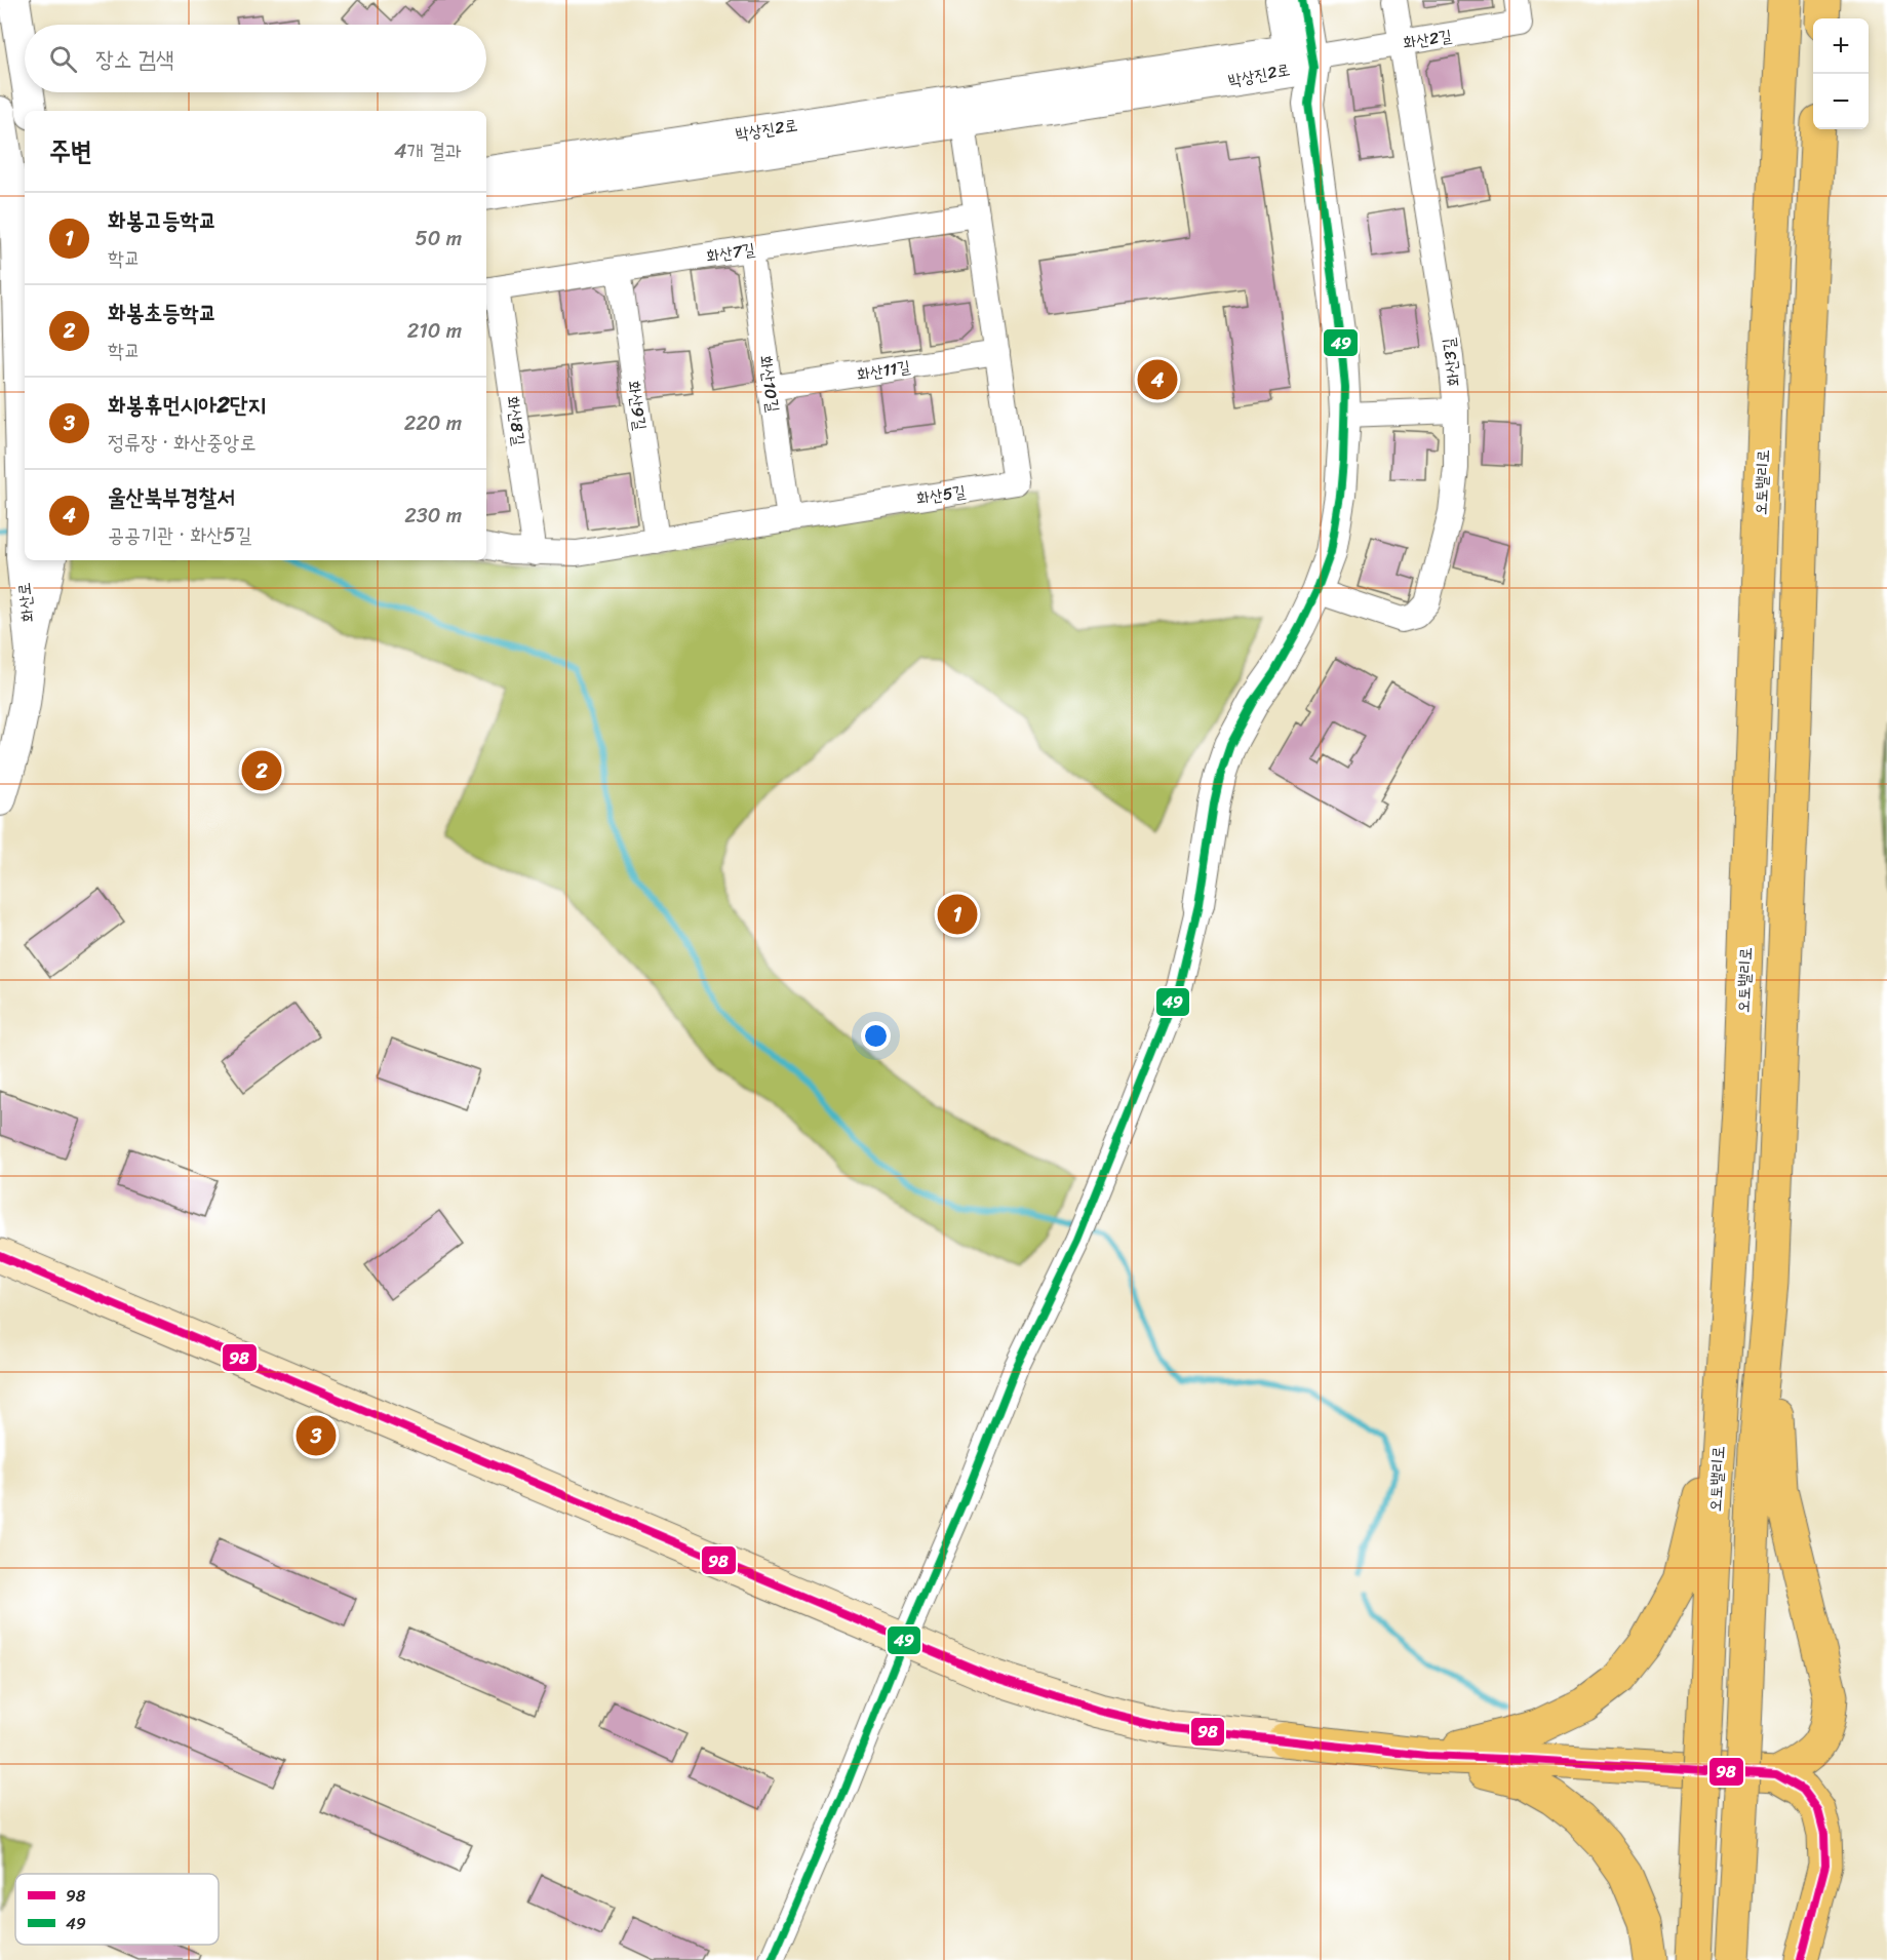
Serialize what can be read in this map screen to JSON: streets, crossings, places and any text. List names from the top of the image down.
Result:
{
  "streets": {
    "highway": ["오토밸리로"],
    "street": [
      "화산2길",
      "박상진2로",
      "화산7길",
      "화산3길",
      "화산11길",
      "화산10길",
      "화산9길",
      "화산8길",
      "화산5길",
      "화산로"
    ]
  },
  "crossings": [
    ["화산2길", "박상진2로"],
    ["화산2길", "화산3길"],
    ["박상진2로", "화산5길"],
    ["화산7길", "화산10길"],
    ["화산7길", "화산9길"],
    ["화산7길", "화산8길"],
    ["화산7길", "화산5길"],
    ["화산11길", "화산10길"],
    ["화산11길", "화산5길"],
    ["화산10길", "화산5길"],
    ["화산9길", "화산5길"],
    ["화산8길", "화산5길"]
  ],
  "lines": ["transit line 49", "transit line 98"],
  "legend": ["98", "49"],
  "page": {
    "map_buttons": ["+", "−"],
    "search": "장소 검색",
    "heading": ["주변", "4개 결과"],
    "list": [
      {
        "mark": "1",
        "name": "화봉고등학교",
        "note": "학교",
        "value": "50 m"
      },
      {
        "mark": "2",
        "name": "화봉초등학교",
        "note": "학교",
        "value": "210 m"
      },
      {
        "mark": "3",
        "name": "화봉휴먼시아2단지",
        "note": "정류장 · 화산중앙로",
        "value": "220 m"
      },
      {
        "mark": "4",
        "name": "울산북부경찰서",
        "note": "공공기관 · 화산5길",
        "value": "230 m"
      }
    ],
    "pins": [
      "4",
      "2",
      "1",
      "3"
    ]
  }
}
